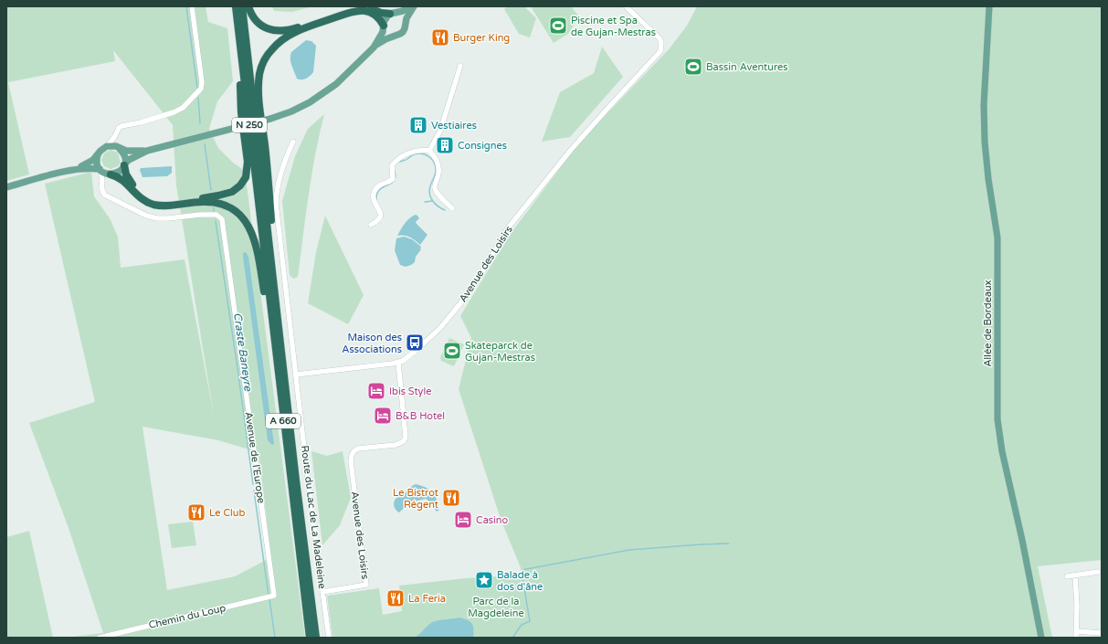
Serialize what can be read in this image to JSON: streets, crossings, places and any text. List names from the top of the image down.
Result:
{
  "streets": {
    "highway": ["N 250", "A 660"],
    "main road": ["Allée de Bordeaux"],
    "street": [
      "Avenue des Loisirs",
      "Avenue de l'Europe",
      "Route du Lac de La Madeleine",
      "Chemin du Loup"
    ]
  },
  "crossings": [
    ["N 250", "A 660"],
    ["Avenue des Loisirs", "Route du Lac de La Madeleine"],
    ["Avenue de l'Europe", "Chemin du Loup"]
  ],
  "water": ["Craste Baneyre"],
  "parks": ["Parc de la Magdeleine"],
  "places": {
    "sports": ["Piscine et Spa de Gujan-Mestras", "Bassin Aventures", "Skateparck de Gujan-Mestras"],
    "restaurant": [
      "Burger King",
      "Le Bistrot Régent",
      "Le Club",
      "La Feria"
    ],
    "building": ["Vestiaires", "Consignes"],
    "bus stop": ["Maison des Associations"],
    "hotel": ["Ibis Style", "B&B Hotel", "Casino"],
    "place": ["Balade à dos d'âne"]
  }
}
